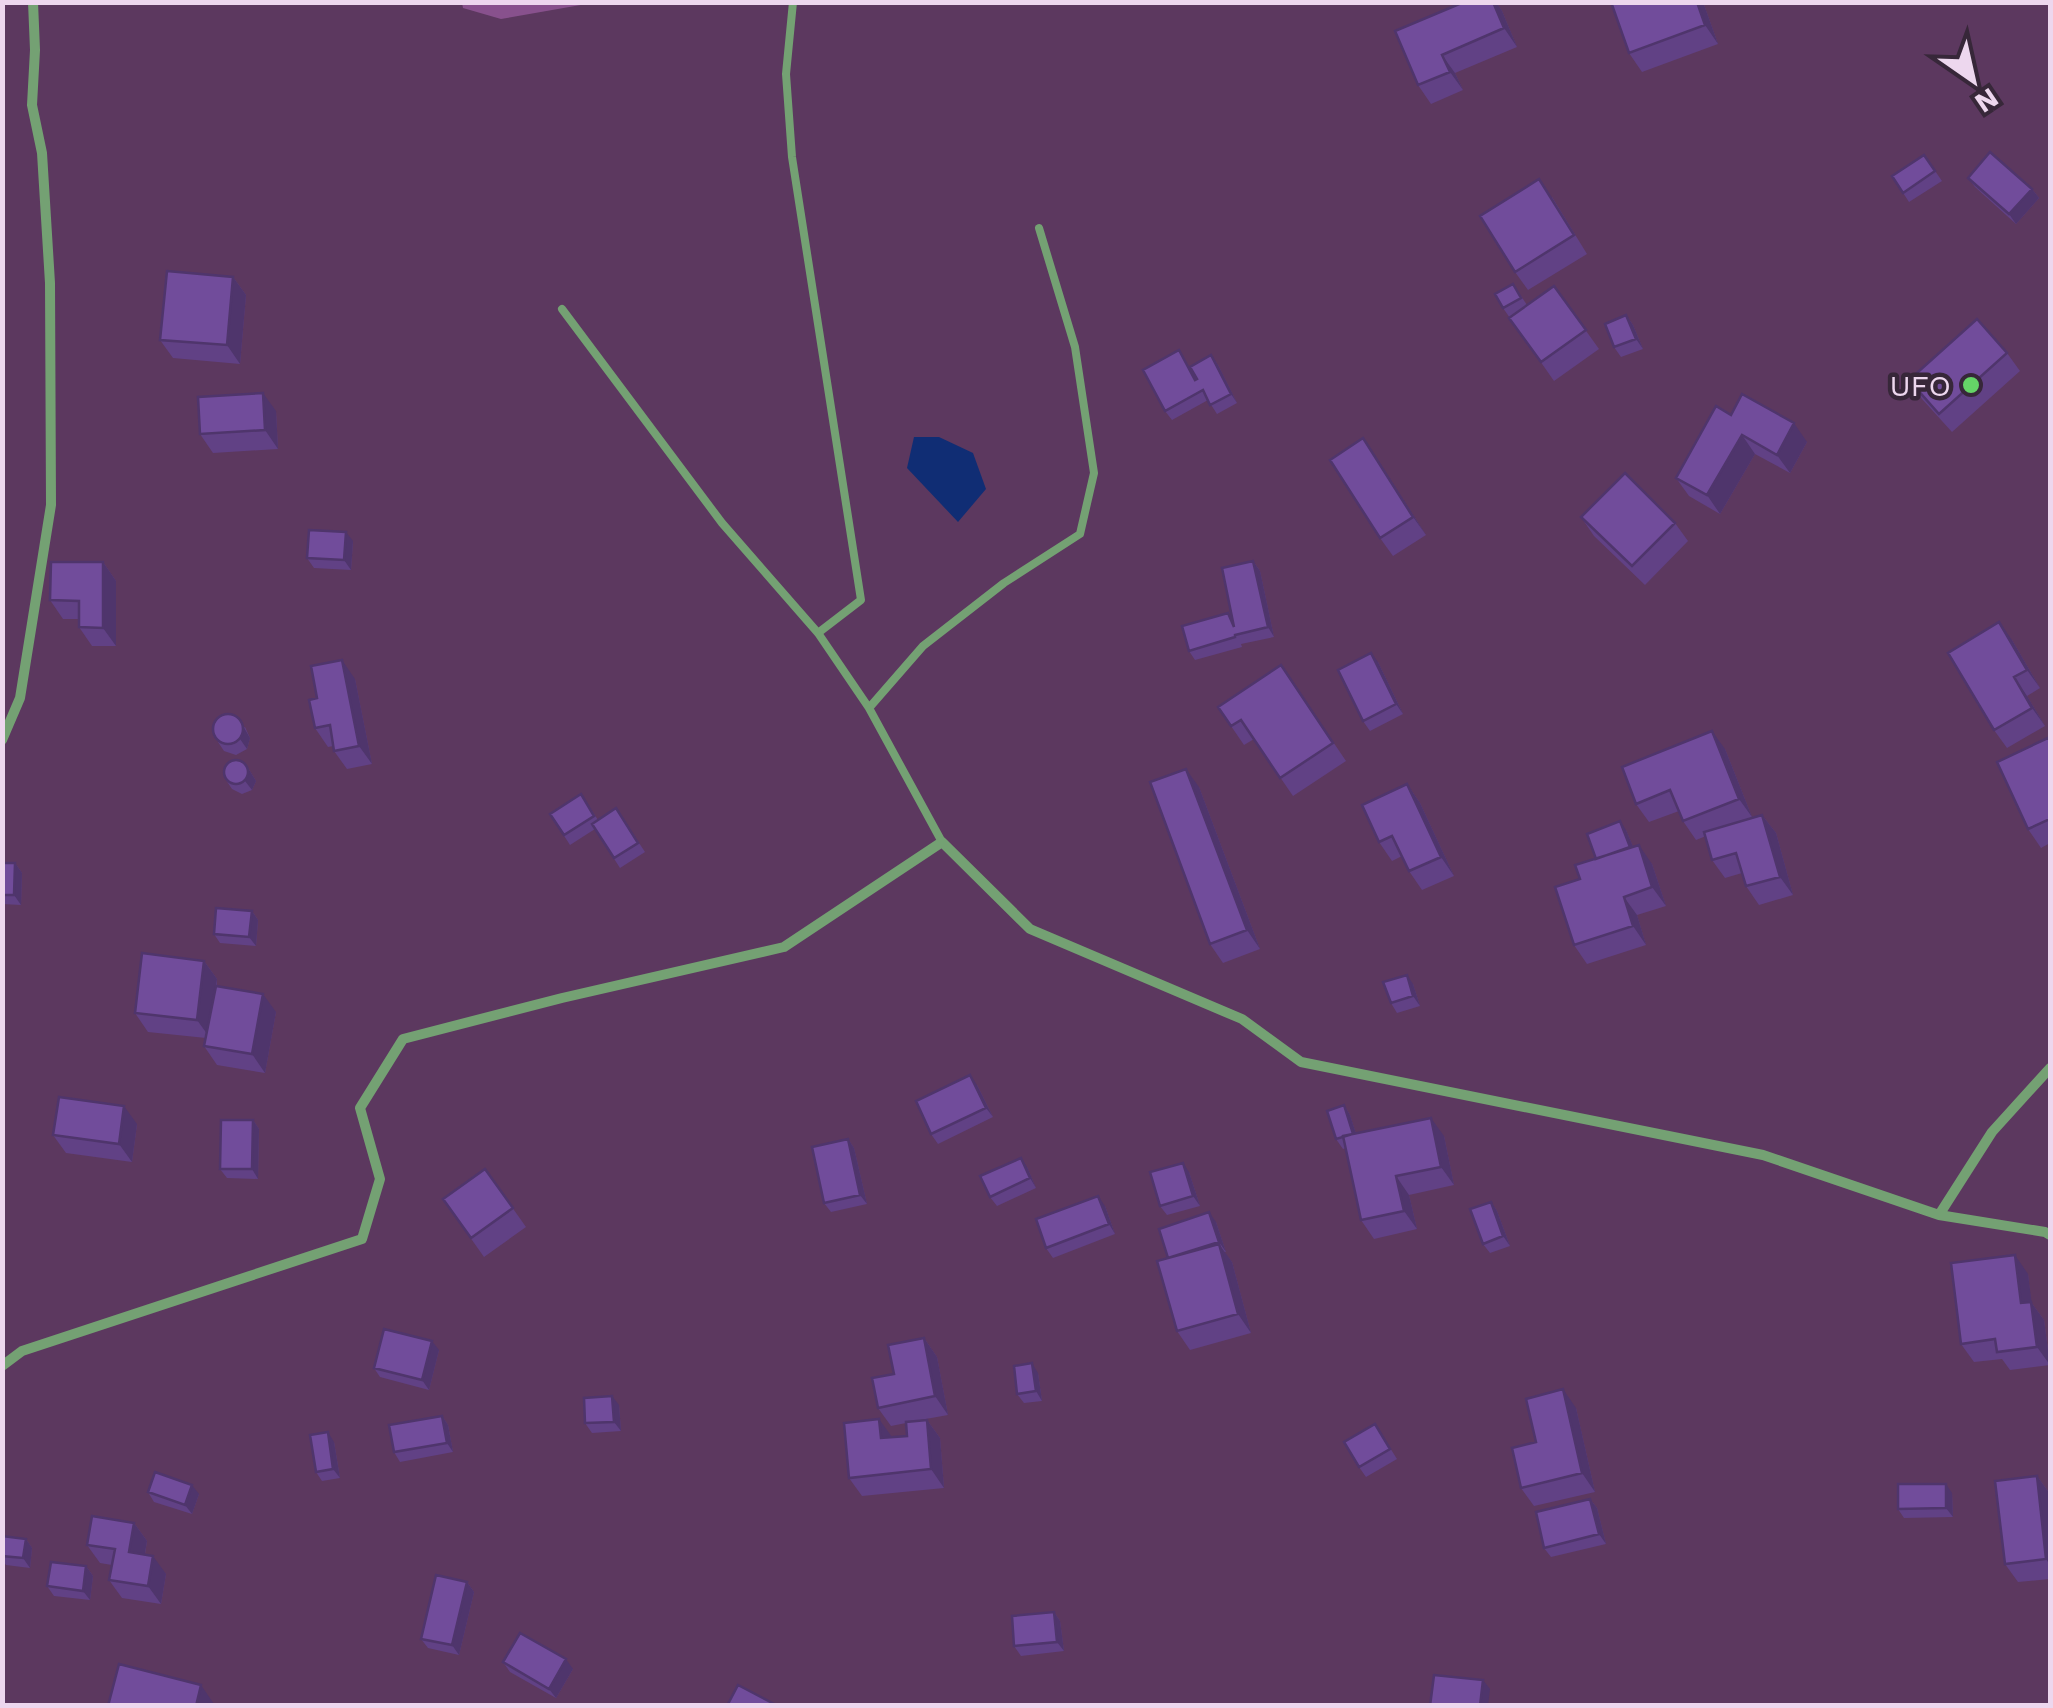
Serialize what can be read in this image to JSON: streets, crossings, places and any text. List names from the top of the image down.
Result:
{
  "places": ["UFO"],
  "north": "bottom right"
}
